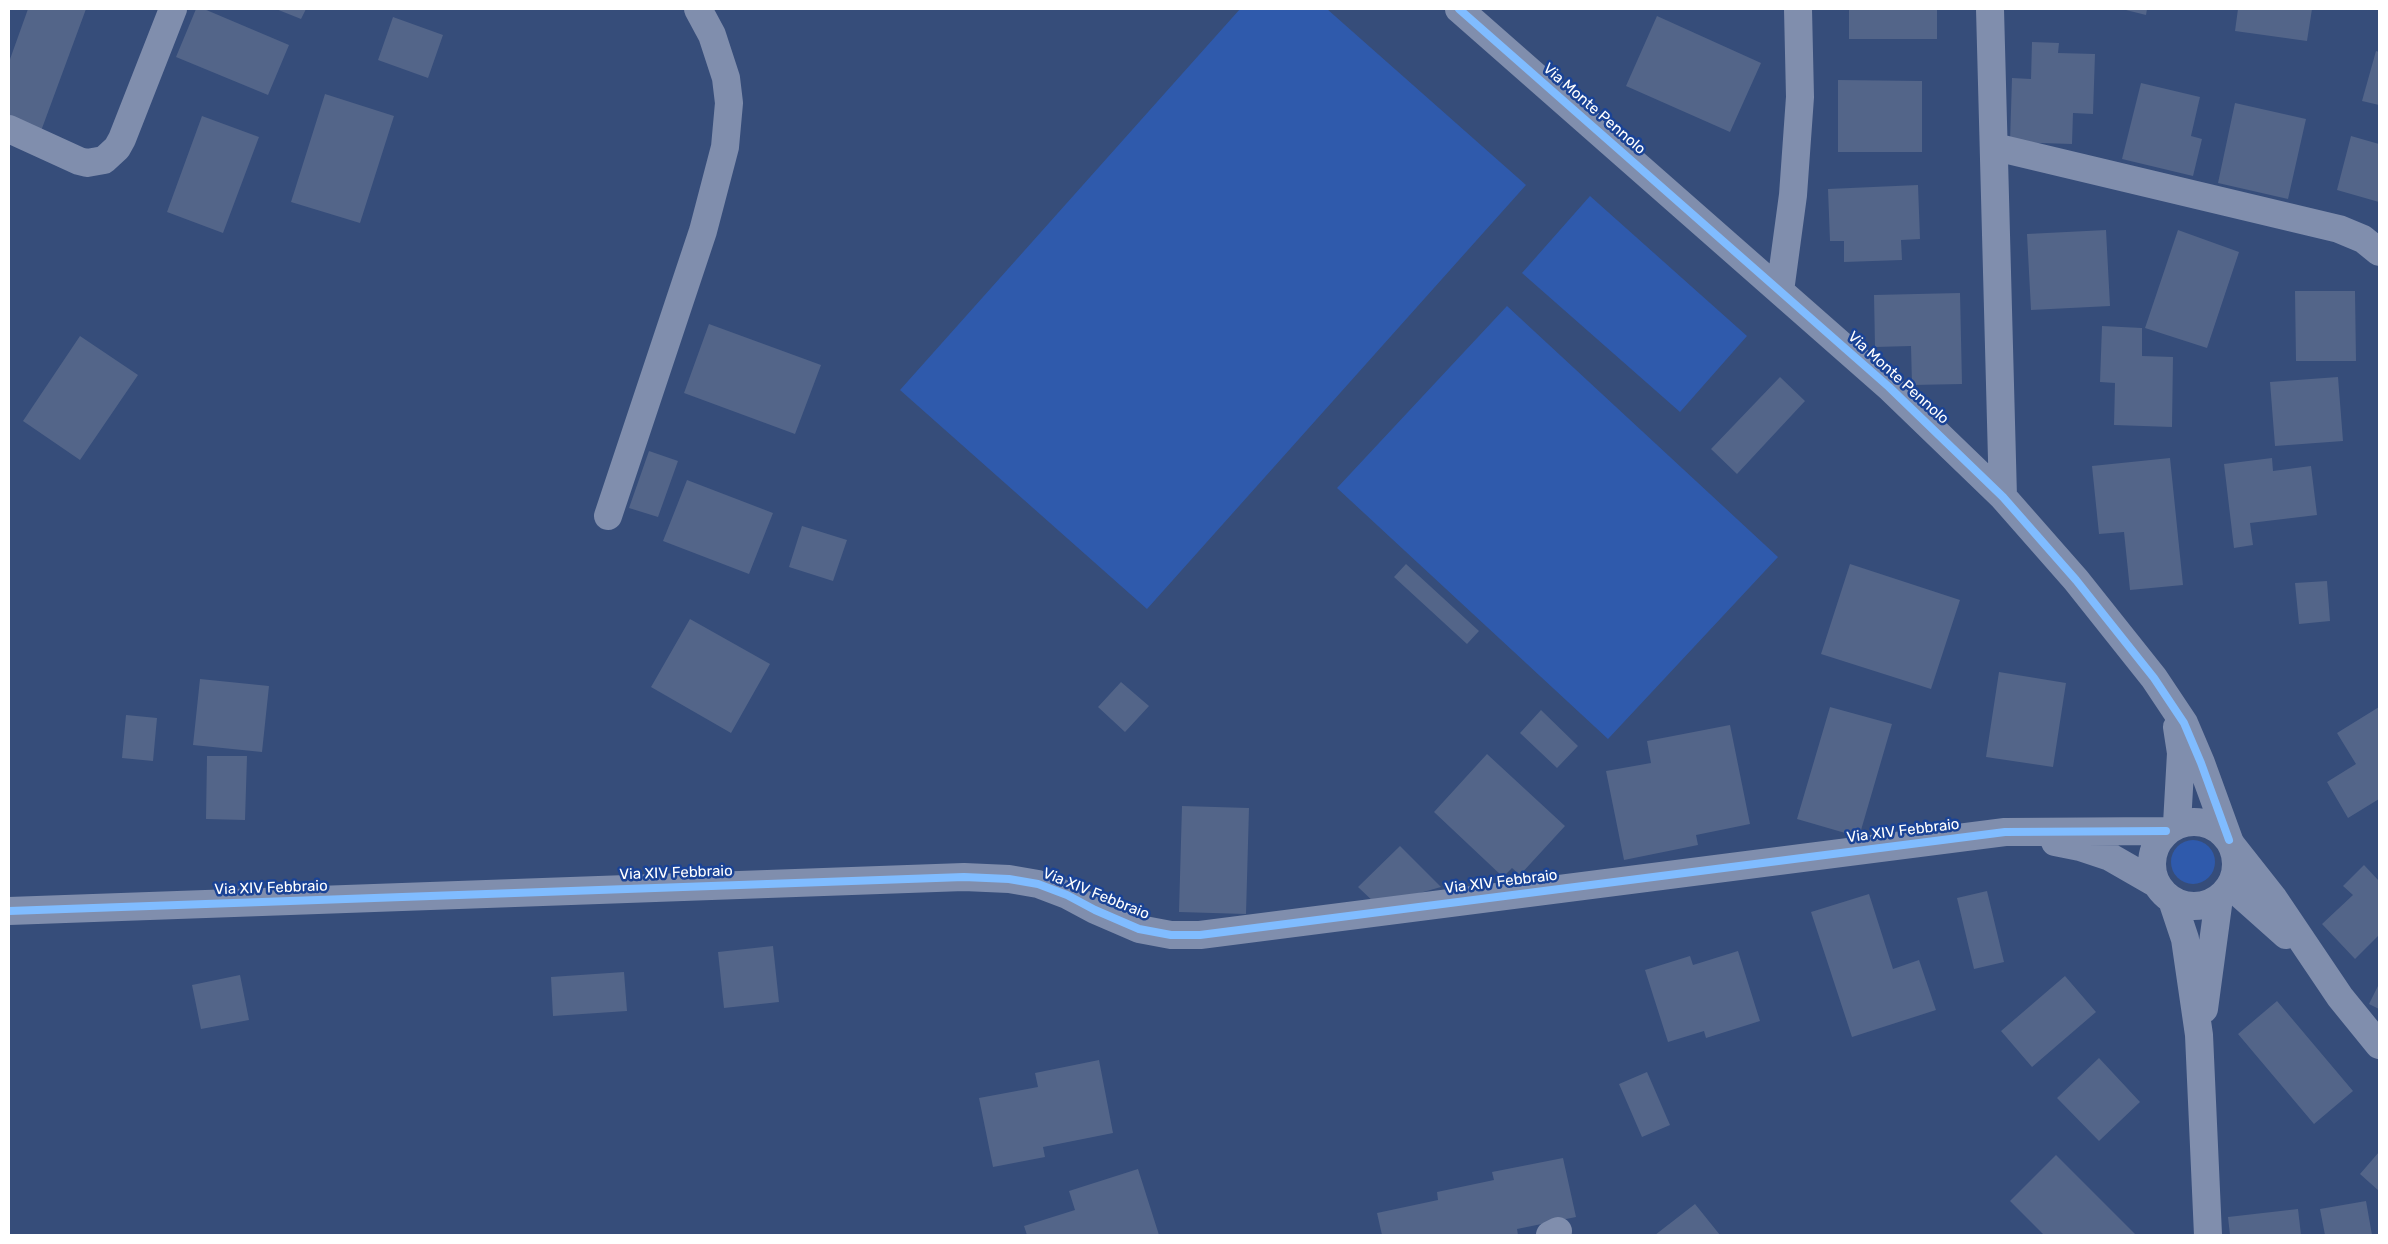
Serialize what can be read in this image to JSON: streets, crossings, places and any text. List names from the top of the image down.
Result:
{
  "streets": {
    "street": ["Via Monte Pennolo", "Via XIV Febbraio"]
  },
  "crossings": [
    ["Via Monte Pennolo", "Via XIV Febbraio"]
  ]
}
